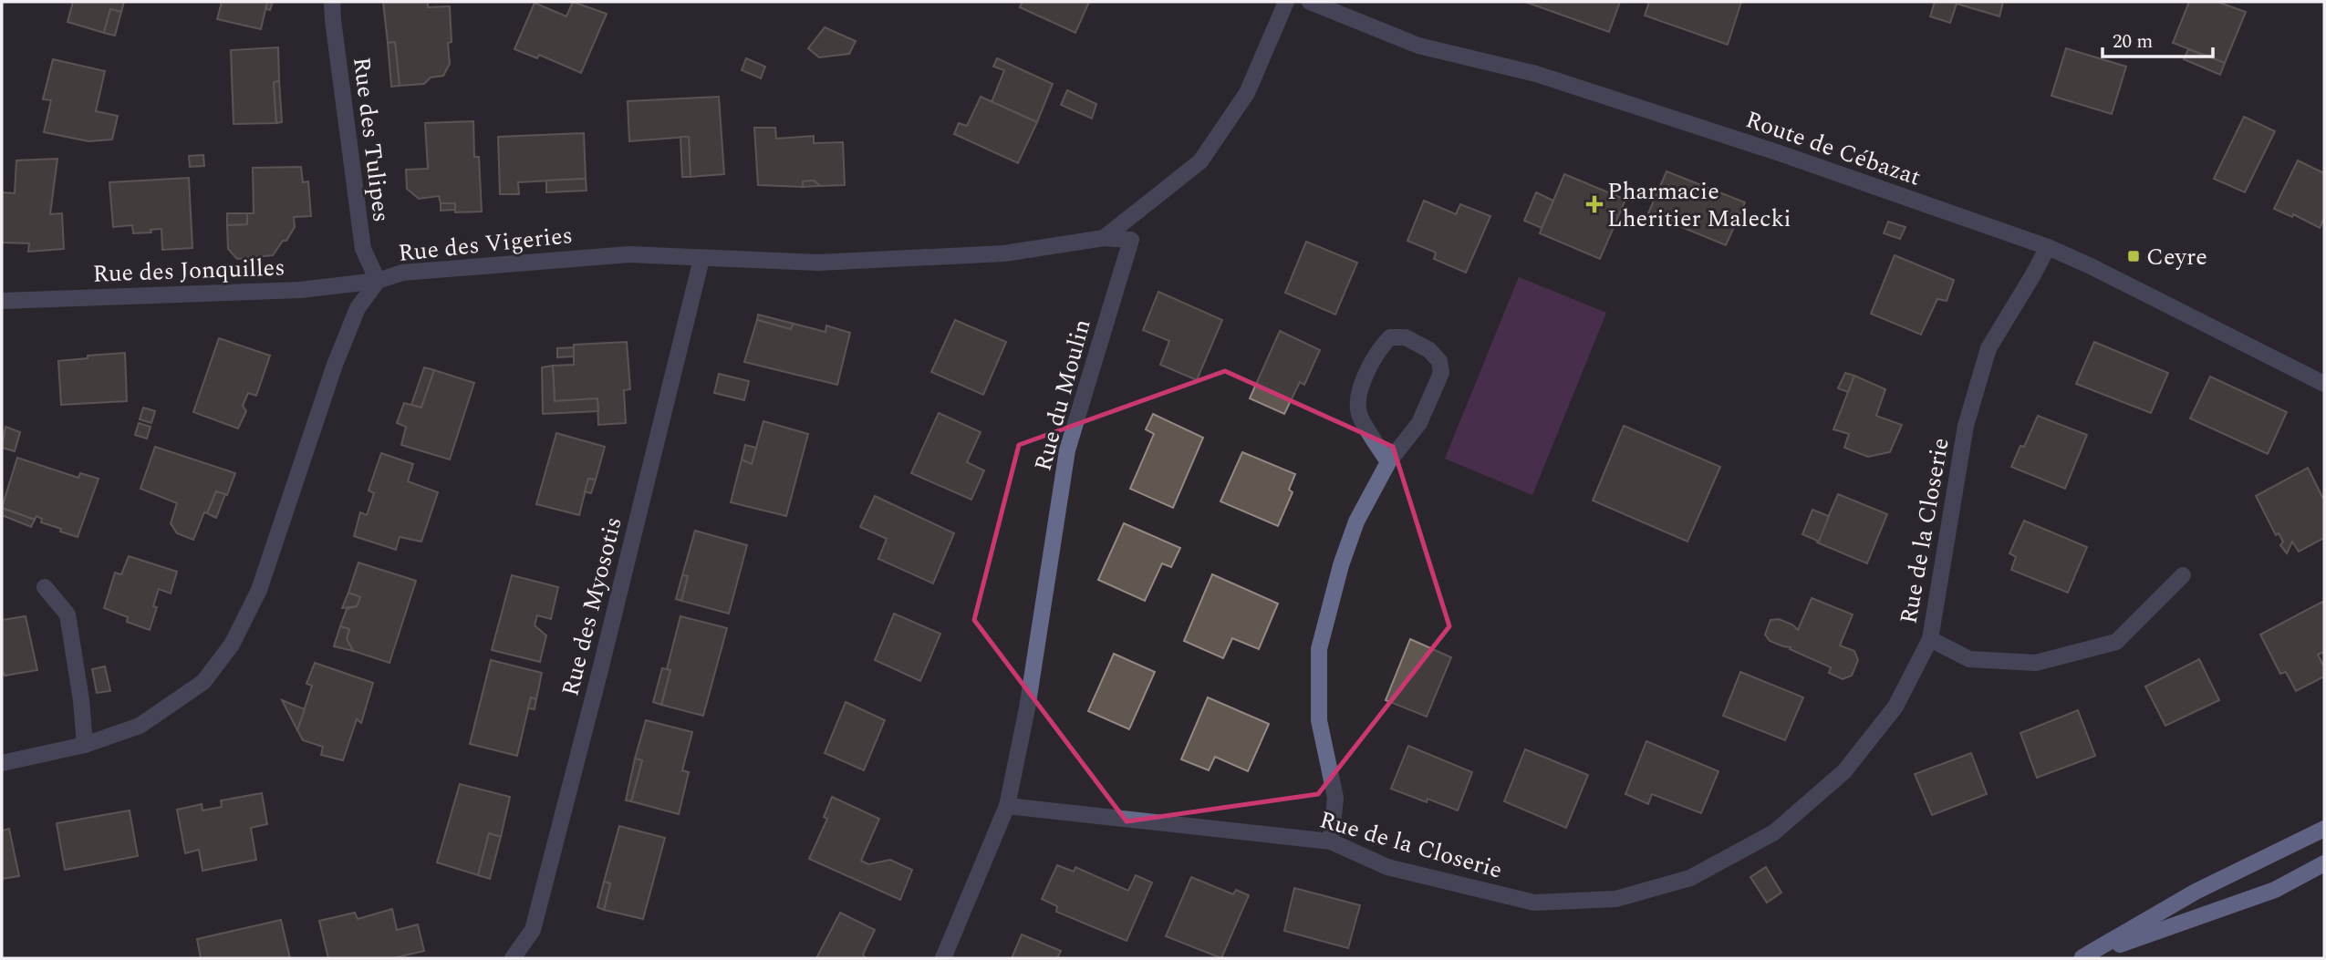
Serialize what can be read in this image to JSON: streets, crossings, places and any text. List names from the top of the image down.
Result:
{
  "streets": {
    "street": [
      "Rue des Tulipes",
      "Route de Cébazat",
      "Rue des Vigeries",
      "Rue des Jonquilles",
      "Rue du Moulin",
      "Rue de la Closerie",
      "Rue des Myosotis"
    ]
  },
  "crossings": [
    ["Rue des Tulipes", "Rue des Vigeries"],
    ["Rue des Tulipes", "Rue des Jonquilles"],
    ["Route de Cébazat", "Rue de la Closerie"],
    ["Rue des Vigeries", "Rue des Jonquilles"],
    ["Rue des Vigeries", "Rue du Moulin"],
    ["Rue des Vigeries", "Rue des Myosotis"],
    ["Rue du Moulin", "Rue de la Closerie"]
  ],
  "places": {
    "health": ["Pharmacie Lheritier Malecki"],
    "transit": ["Ceyre"]
  },
  "scale_bar": "20 m"
}
